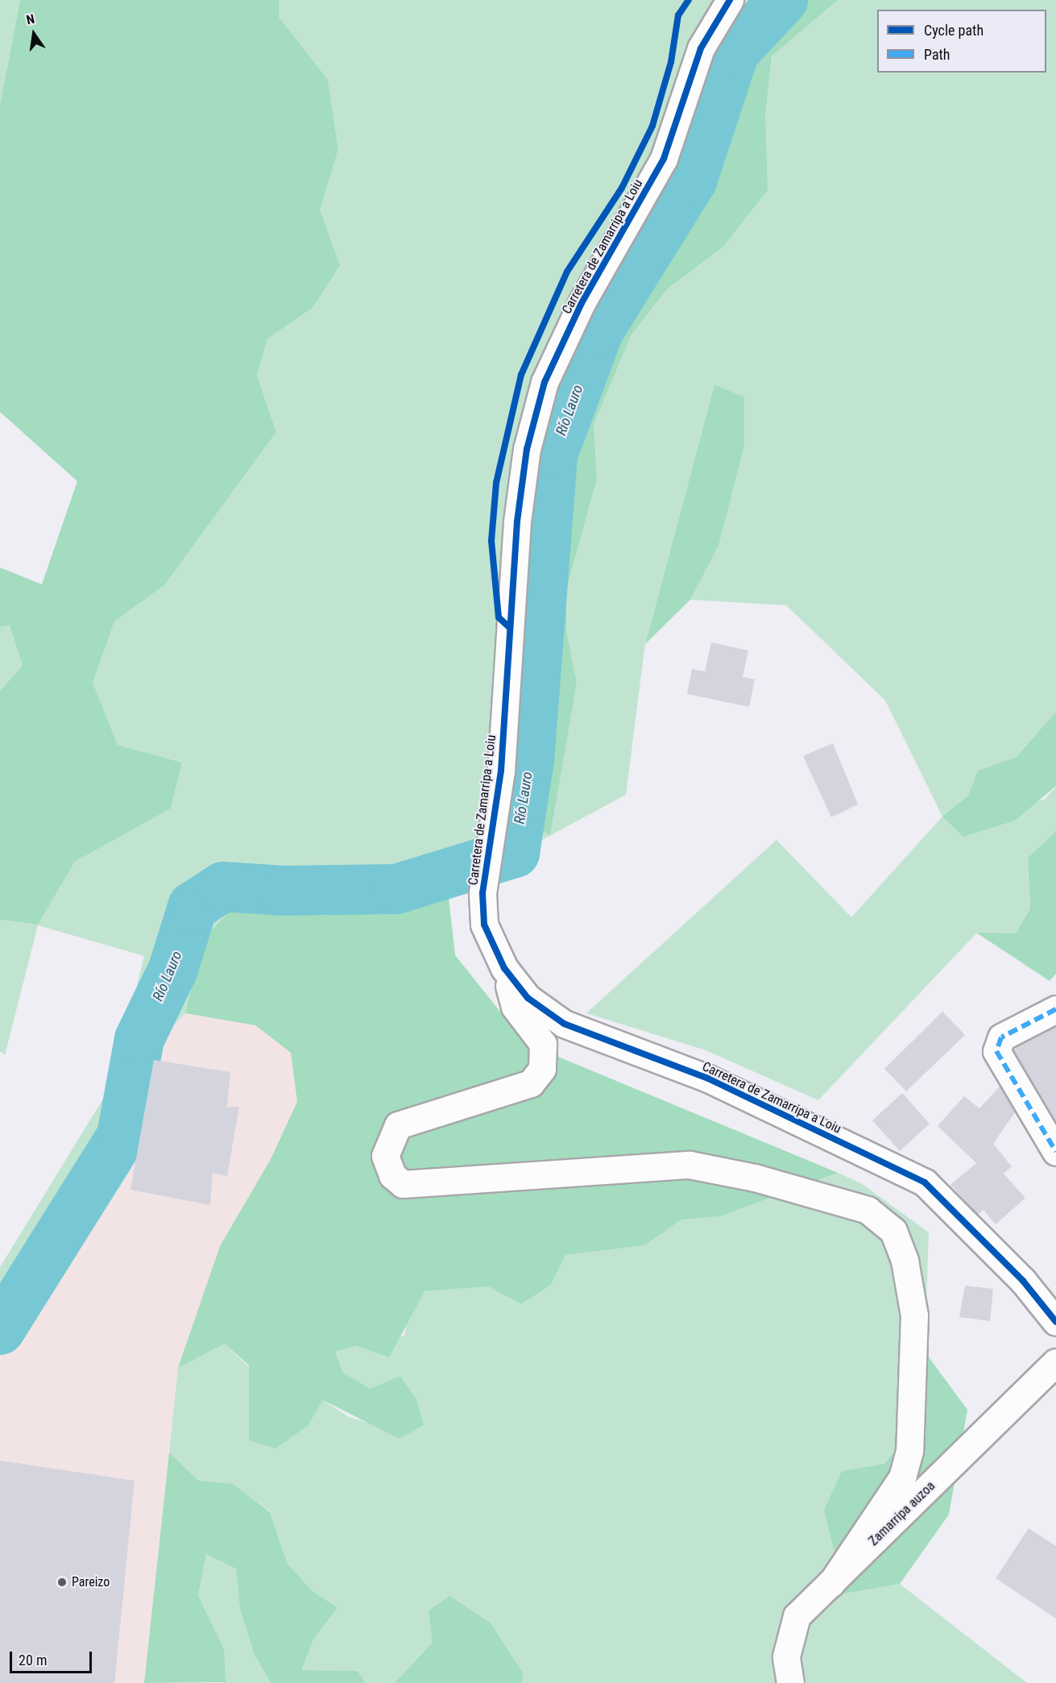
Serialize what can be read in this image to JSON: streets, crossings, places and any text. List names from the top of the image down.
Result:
{
  "streets": {
    "street": ["Carretera de Zamarripa a Loiu", "Zamarripa auzoa"]
  },
  "water": ["Río Lauro"],
  "places": ["Pareizo"],
  "legend": ["Cycle path", "Path"],
  "scale_bar": "20 m",
  "north": "top"
}
